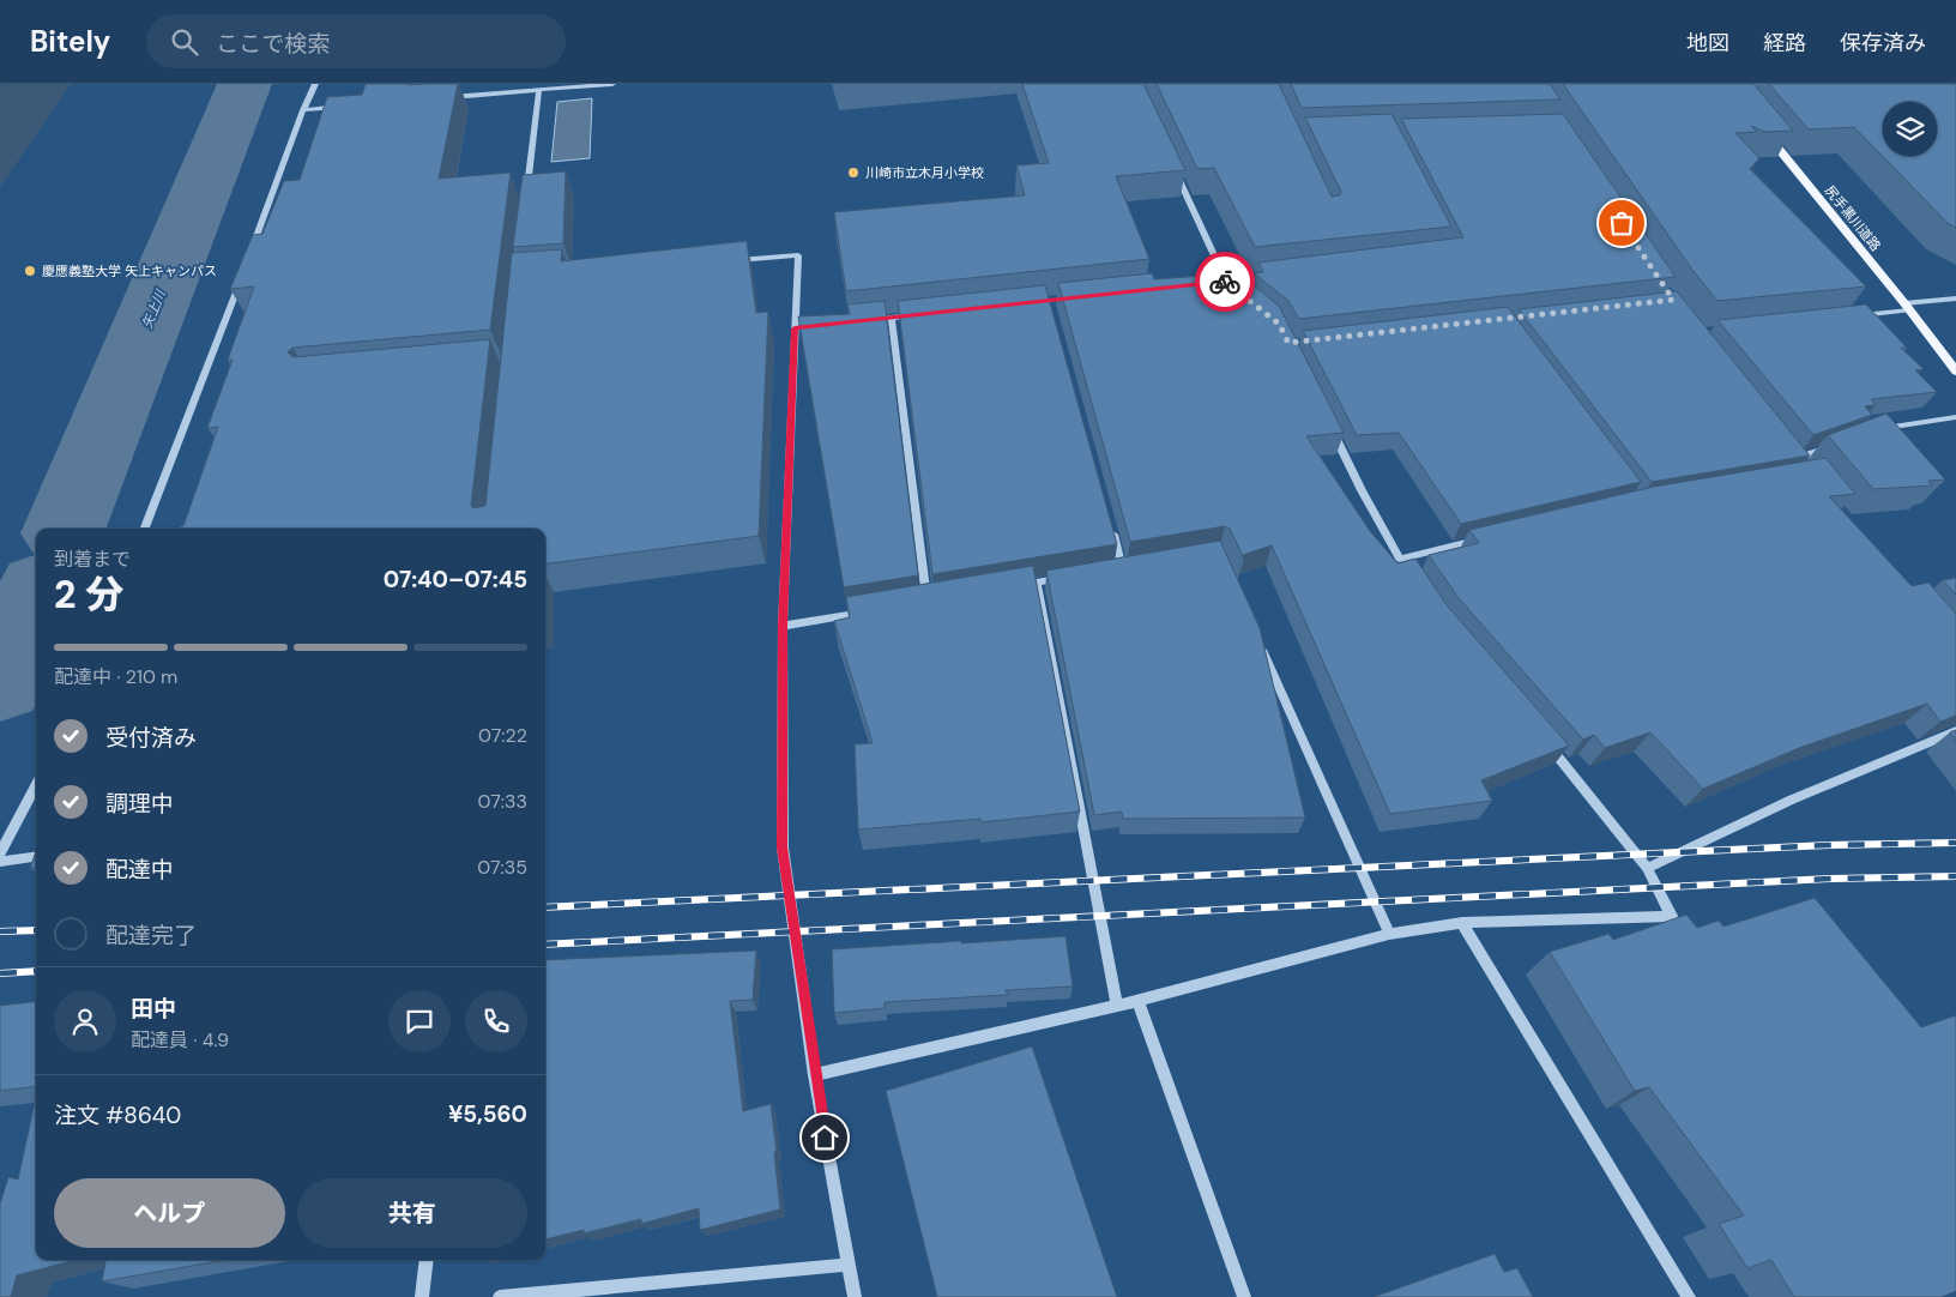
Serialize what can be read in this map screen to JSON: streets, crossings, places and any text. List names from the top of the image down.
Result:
{
  "streets": {
    "main road": ["尻手黒川道路"]
  },
  "water": ["矢上川"],
  "places": ["川崎市立木月小学校", "慶應義塾大学 矢上キャンパス"],
  "page": {
    "header": "Bitely",
    "search": "ここで検索",
    "nav": ["地図", "経路", "保存済み"],
    "heading": ["2 分", "到着まで", "07:40–07:45"],
    "panel": [
      "田中",
      "配達員 · 4.9",
      "注文 #8640",
      "¥5,560"
    ],
    "bar": "配達中 · 210 m",
    "list": [
      ["受付済み", "07:22"],
      ["調理中", "07:33"],
      ["配達中", "07:35"],
      "配達完了"
    ],
    "buttons": ["ヘルプ", "共有"]
  }
}
